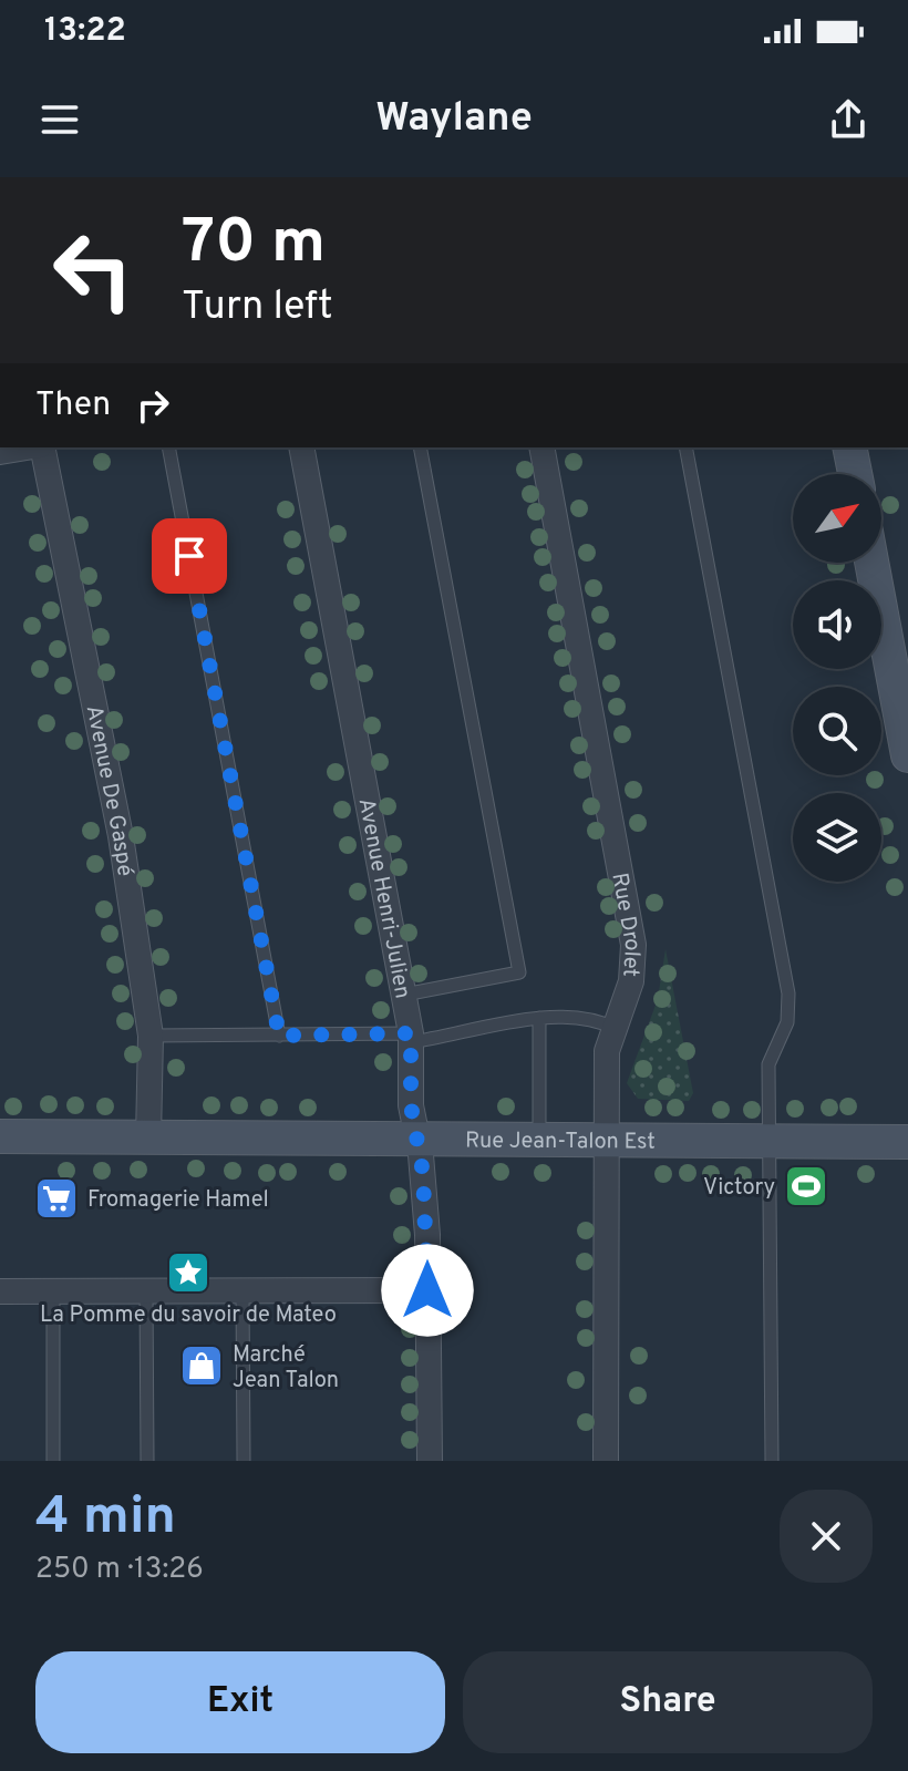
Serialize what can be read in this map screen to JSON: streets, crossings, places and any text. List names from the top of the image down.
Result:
{
  "streets": {
    "main road": ["Rue Jean-Talon Est"],
    "street": ["Avenue De Gaspé", "Avenue Henri-Julien", "Rue Drolet"]
  },
  "crossings": [
    ["Avenue De Gaspé", "Rue Jean-Talon Est"],
    ["Avenue Henri-Julien", "Rue Jean-Talon Est"],
    ["Rue Drolet", "Rue Jean-Talon Est"]
  ],
  "places": {
    "sports": ["Victory"],
    "supermarket": ["Fromagerie Hamel"],
    "place": ["La Pomme du savoir de Mateo"],
    "shop": ["Marché Jean Talon"]
  },
  "north": "top right",
  "page": {
    "status": "13:22",
    "header": "Waylane",
    "turn": ["70 m", "Turn left"],
    "then": "Then",
    "heading": ["4 min", "250 m · 13:26"],
    "buttons": ["Exit", "Share"]
  }
}
